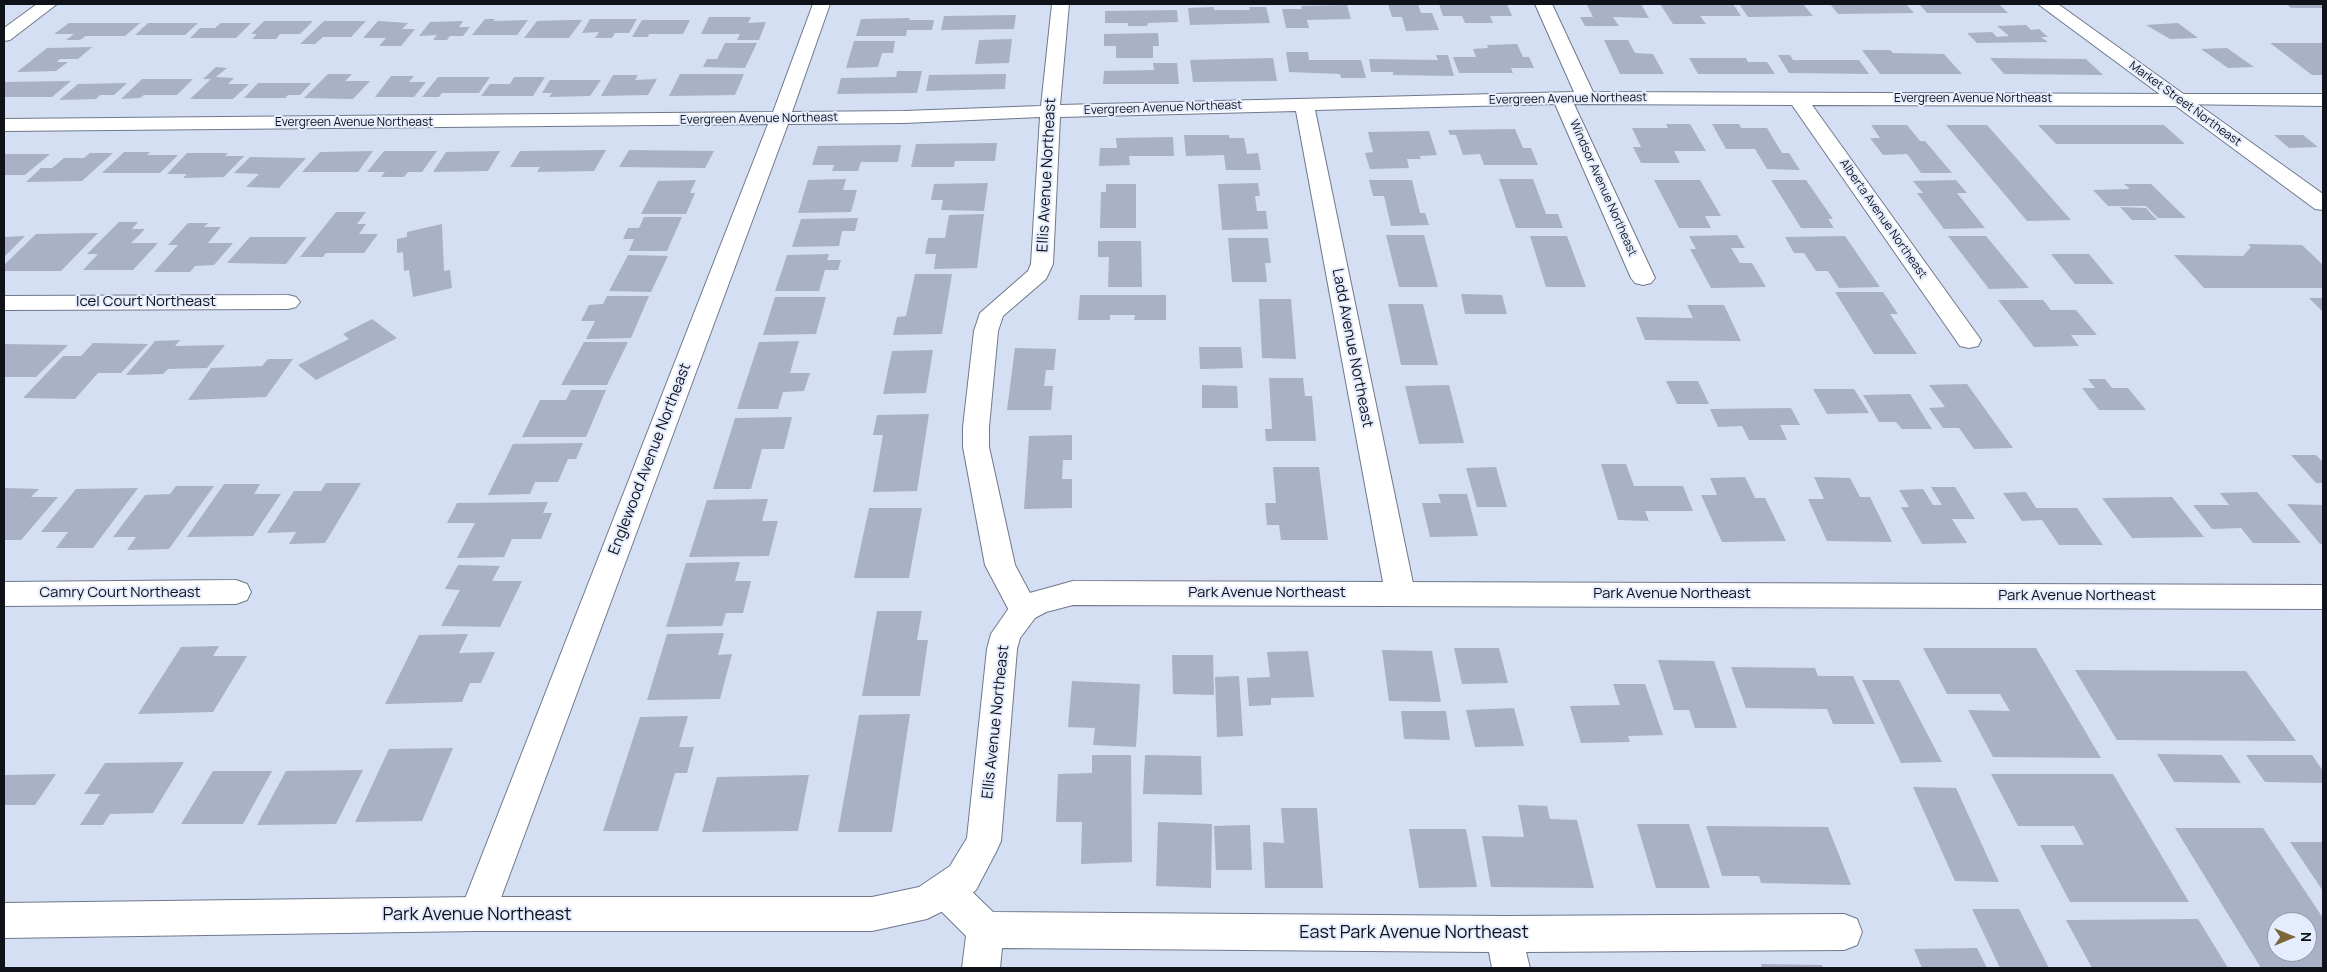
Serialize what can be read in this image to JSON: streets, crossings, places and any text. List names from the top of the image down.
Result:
{
  "streets": {
    "street": [
      "Evergreen Avenue Northeast",
      "Market Street Northeast",
      "Ellis Avenue Northeast",
      "Windsor Avenue Northeast",
      "Alberta Avenue Northeast",
      "Icel Court Northeast",
      "Ladd Avenue Northeast",
      "Englewood Avenue Northeast",
      "Camry Court Northeast",
      "Park Avenue Northeast",
      "East Park Avenue Northeast"
    ]
  },
  "crossings": [
    ["Evergreen Avenue Northeast", "Market Street Northeast"],
    ["Evergreen Avenue Northeast", "Ellis Avenue Northeast"],
    ["Evergreen Avenue Northeast", "Windsor Avenue Northeast"],
    ["Evergreen Avenue Northeast", "Alberta Avenue Northeast"],
    ["Evergreen Avenue Northeast", "Ladd Avenue Northeast"],
    ["Evergreen Avenue Northeast", "Englewood Avenue Northeast"],
    ["Ellis Avenue Northeast", "Park Avenue Northeast"],
    ["Ladd Avenue Northeast", "Park Avenue Northeast"],
    ["Englewood Avenue Northeast", "Park Avenue Northeast"]
  ],
  "north": "right"
}
